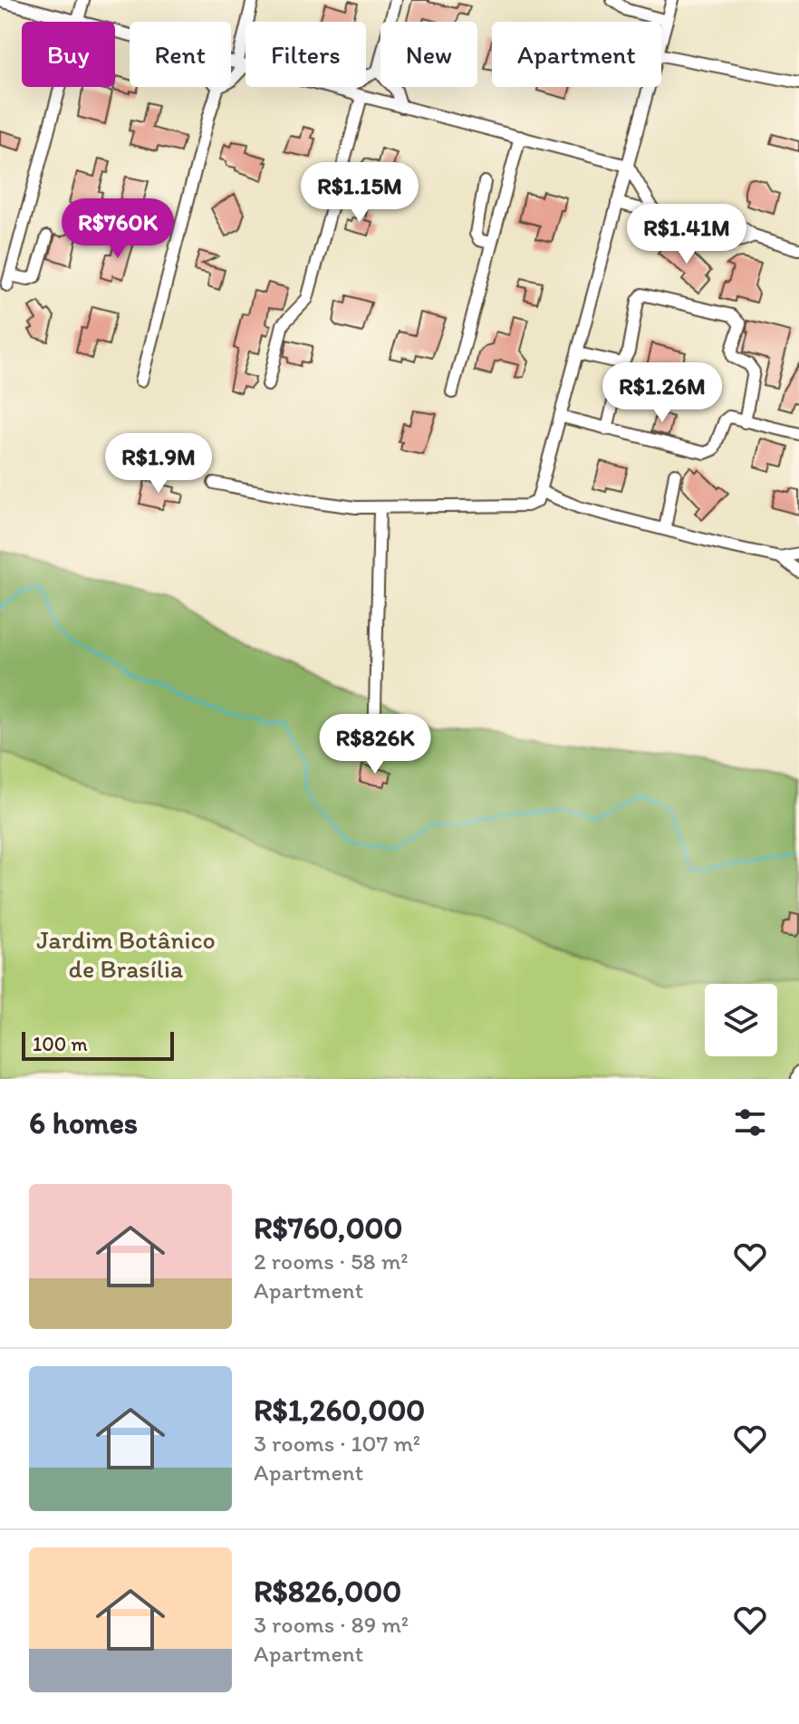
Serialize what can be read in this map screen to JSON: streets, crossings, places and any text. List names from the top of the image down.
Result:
{
  "parks": ["Jardim Botânico de Brasília"],
  "scale_bar": "100 m",
  "page": {
    "chip": [
      "Buy",
      "Rent",
      "Filters",
      "New",
      "Apartment"
    ],
    "price": [
      "R$1.15M",
      "R$760K",
      "R$1.41M",
      "R$1.26M",
      "R$1.9M",
      "R$826K"
    ],
    "scale": "100 m",
    "heading": "6 homes",
    "list": [
      {
        "name": "R$760,000",
        "note": "2 rooms · 58 m² · Apartment"
      },
      {
        "name": "R$1,260,000",
        "note": "3 rooms · 107 m² · Apartment"
      },
      {
        "name": "R$826,000",
        "note": "3 rooms · 89 m² · Apartment"
      }
    ]
  }
}
